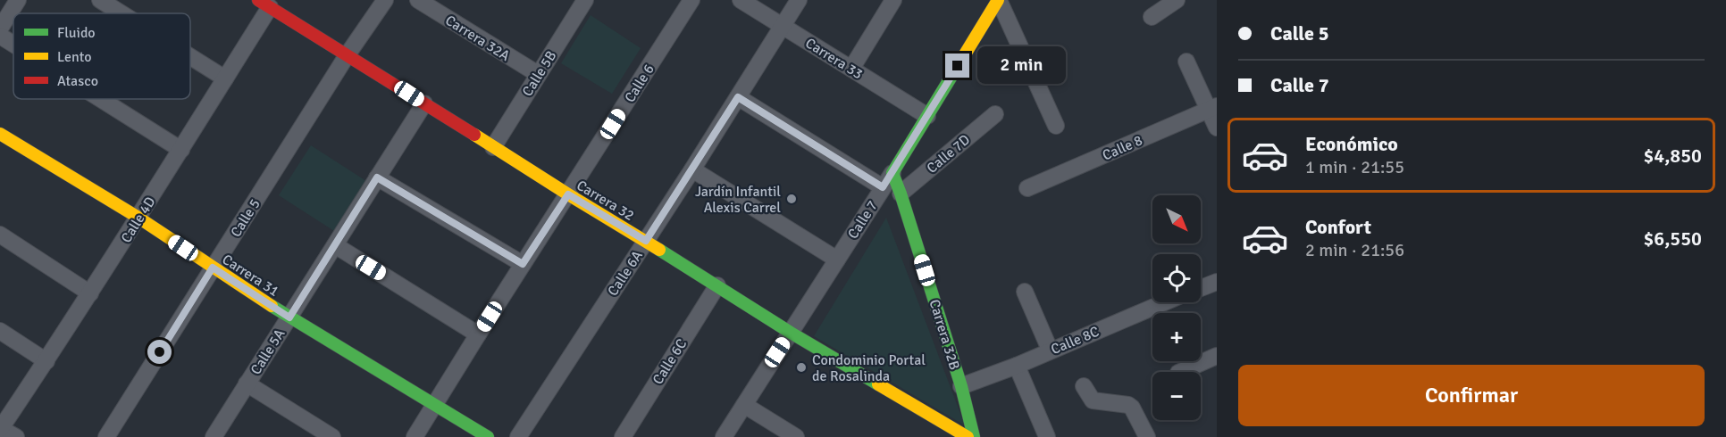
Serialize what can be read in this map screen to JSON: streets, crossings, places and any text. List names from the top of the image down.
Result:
{
  "streets": {
    "street": [
      "Carrera 32A",
      "Carrera 33",
      "Calle 5B",
      "Calle 6",
      "Calle 8",
      "Calle 7D",
      "Carrera 32",
      "Calle 5",
      "Calle 4D",
      "Calle 7",
      "Calle 6A",
      "Carrera 31",
      "Carrera 32B",
      "Calle 8C",
      "Calle 5A",
      "Calle 6C"
    ]
  },
  "crossings": [
    ["Carrera 32A", "Calle 5B"],
    ["Carrera 33", "Calle 7"],
    ["Carrera 33", "Calle 6A"],
    ["Calle 5B", "Carrera 32"],
    ["Calle 6", "Carrera 32"],
    ["Calle 6", "Carrera 31"],
    ["Calle 7D", "Carrera 32B"],
    ["Carrera 32", "Calle 5"],
    ["Carrera 32", "Calle 4D"],
    ["Carrera 32", "Calle 7"],
    ["Carrera 32", "Calle 6A"],
    ["Carrera 32", "Calle 5A"],
    ["Carrera 32", "Calle 6C"],
    ["Calle 5", "Carrera 31"],
    ["Calle 4D", "Carrera 31"],
    ["Calle 7", "Carrera 32B"],
    ["Carrera 31", "Calle 5A"],
    ["Carrera 32B", "Calle 8C"]
  ],
  "places": ["Jardín Infantil Alexis Carrel", "Condominio Portal de Rosalinda"],
  "legend": ["Fluido", "Lento", "Atasco"],
  "north": "bottom right",
  "page": {
    "banner": ["Calle 5", "Calle 7"],
    "bubble": "2 min",
    "list": [
      {
        "name": "Económico",
        "note": "1 min · 21:55",
        "value": "$4,850"
      },
      {
        "name": "Confort",
        "note": "2 min · 21:56",
        "value": "$6,550"
      }
    ],
    "map_buttons": ["+", "−"],
    "buttons": "Confirmar"
  }
}
